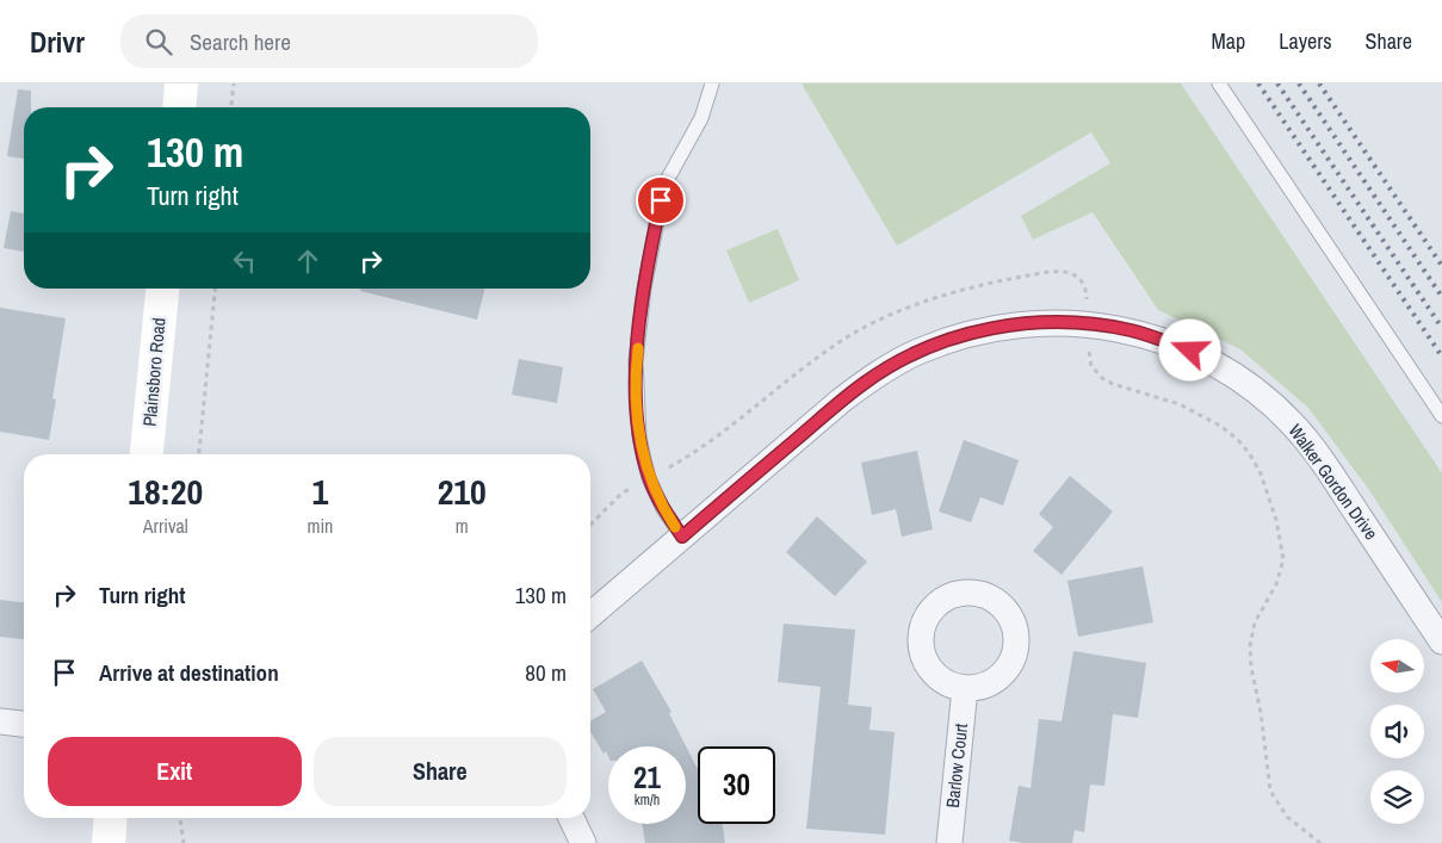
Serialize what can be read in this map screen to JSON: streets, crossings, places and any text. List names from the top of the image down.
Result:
{
  "streets": {
    "street": ["Plainsboro Road", "Walker Gordon Drive", "Barlow Court"]
  },
  "north": "left",
  "page": {
    "header": "Drivr",
    "search": "Search here",
    "nav": ["Map", "Layers", "Share"],
    "turn": ["130 m", "Turn right"],
    "eta": [
      "18:20",
      "Arrival",
      "1",
      "min",
      "210",
      "m"
    ],
    "list": [
      {
        "name": "Turn right",
        "value": "130 m"
      },
      {
        "name": "Arrive at destination",
        "value": "80 m"
      }
    ],
    "buttons": ["Exit", "Share"],
    "speed": "21 km/h",
    "limit": "30"
  }
}
